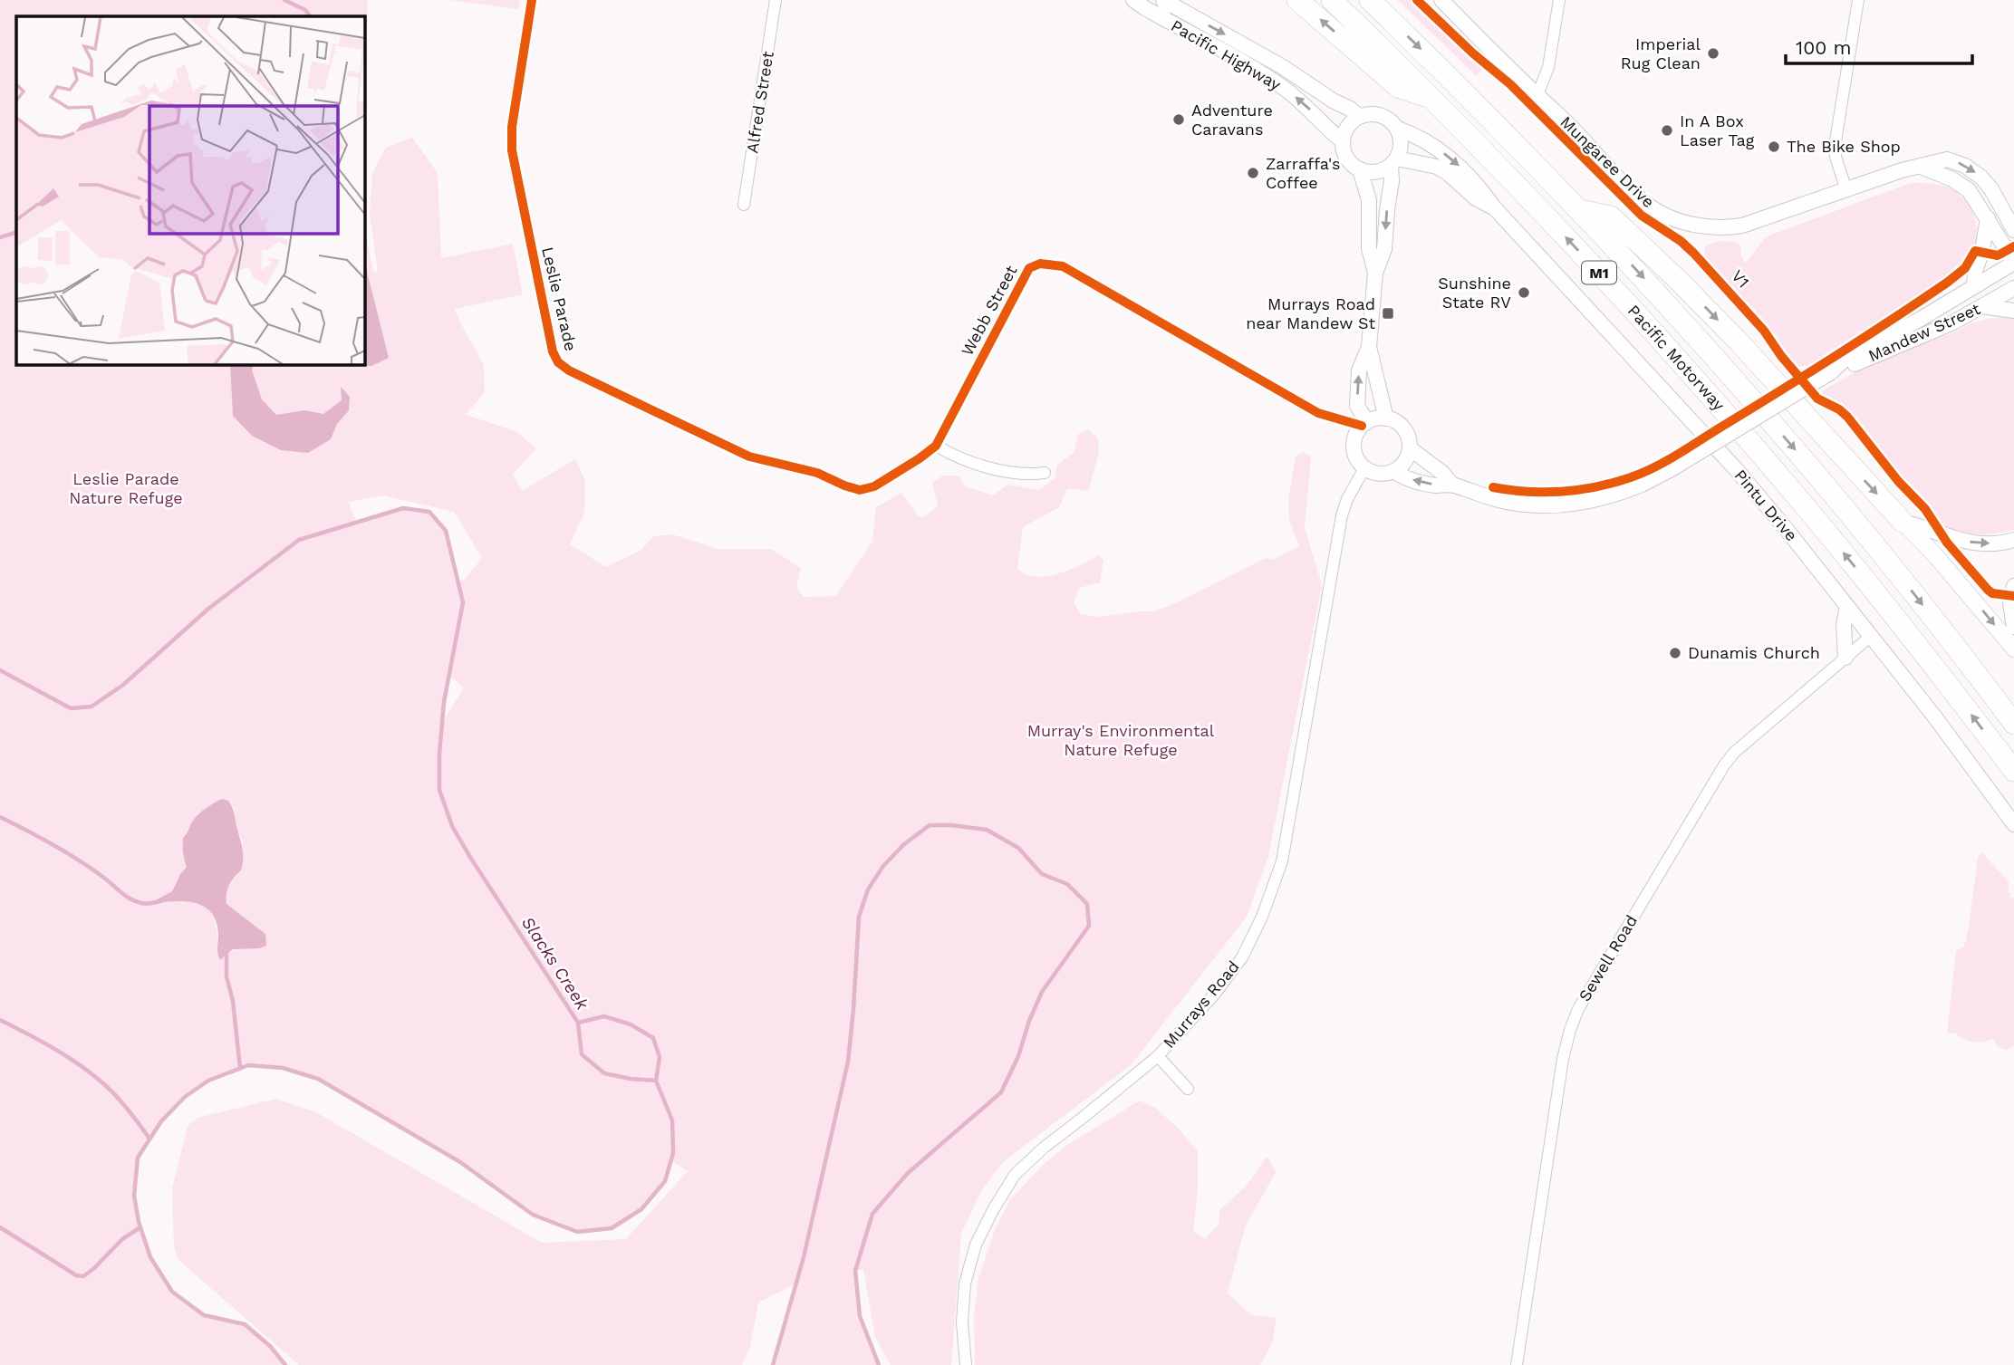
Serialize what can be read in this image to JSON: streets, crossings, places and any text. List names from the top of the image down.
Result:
{
  "streets": {
    "highway": ["M1", "Pacific Motorway"],
    "street": [
      "Pacific Highway",
      "Alfred Street",
      "Mungaree Drive",
      "Leslie Parade",
      "Webb Street",
      "Mandew Street",
      "Pintu Drive",
      "Sewell Road",
      "Murrays Road"
    ],
    "cycle path": ["V1"]
  },
  "crossings": [
    ["Pacific Highway", "Pintu Drive"],
    ["Leslie Parade", "Webb Street"],
    ["Webb Street", "Mandew Street"],
    ["Webb Street", "Murrays Road"],
    ["Mandew Street", "Murrays Road"],
    ["Pintu Drive", "Sewell Road"]
  ],
  "water": ["Slacks Creek"],
  "parks": ["Leslie Parade Nature Refuge", "Murray's Environmental Nature Refuge"],
  "places": {
    "other": [
      "Imperial Rug Clean",
      "Adventure Caravans",
      "In A Box Laser Tag",
      "The Bike Shop",
      "Zarraffa's Coffee",
      "Sunshine State RV",
      "Dunamis Church"
    ],
    "transit": ["Murrays Road near Mandew St"]
  },
  "scale_bar": "100 m"
}
